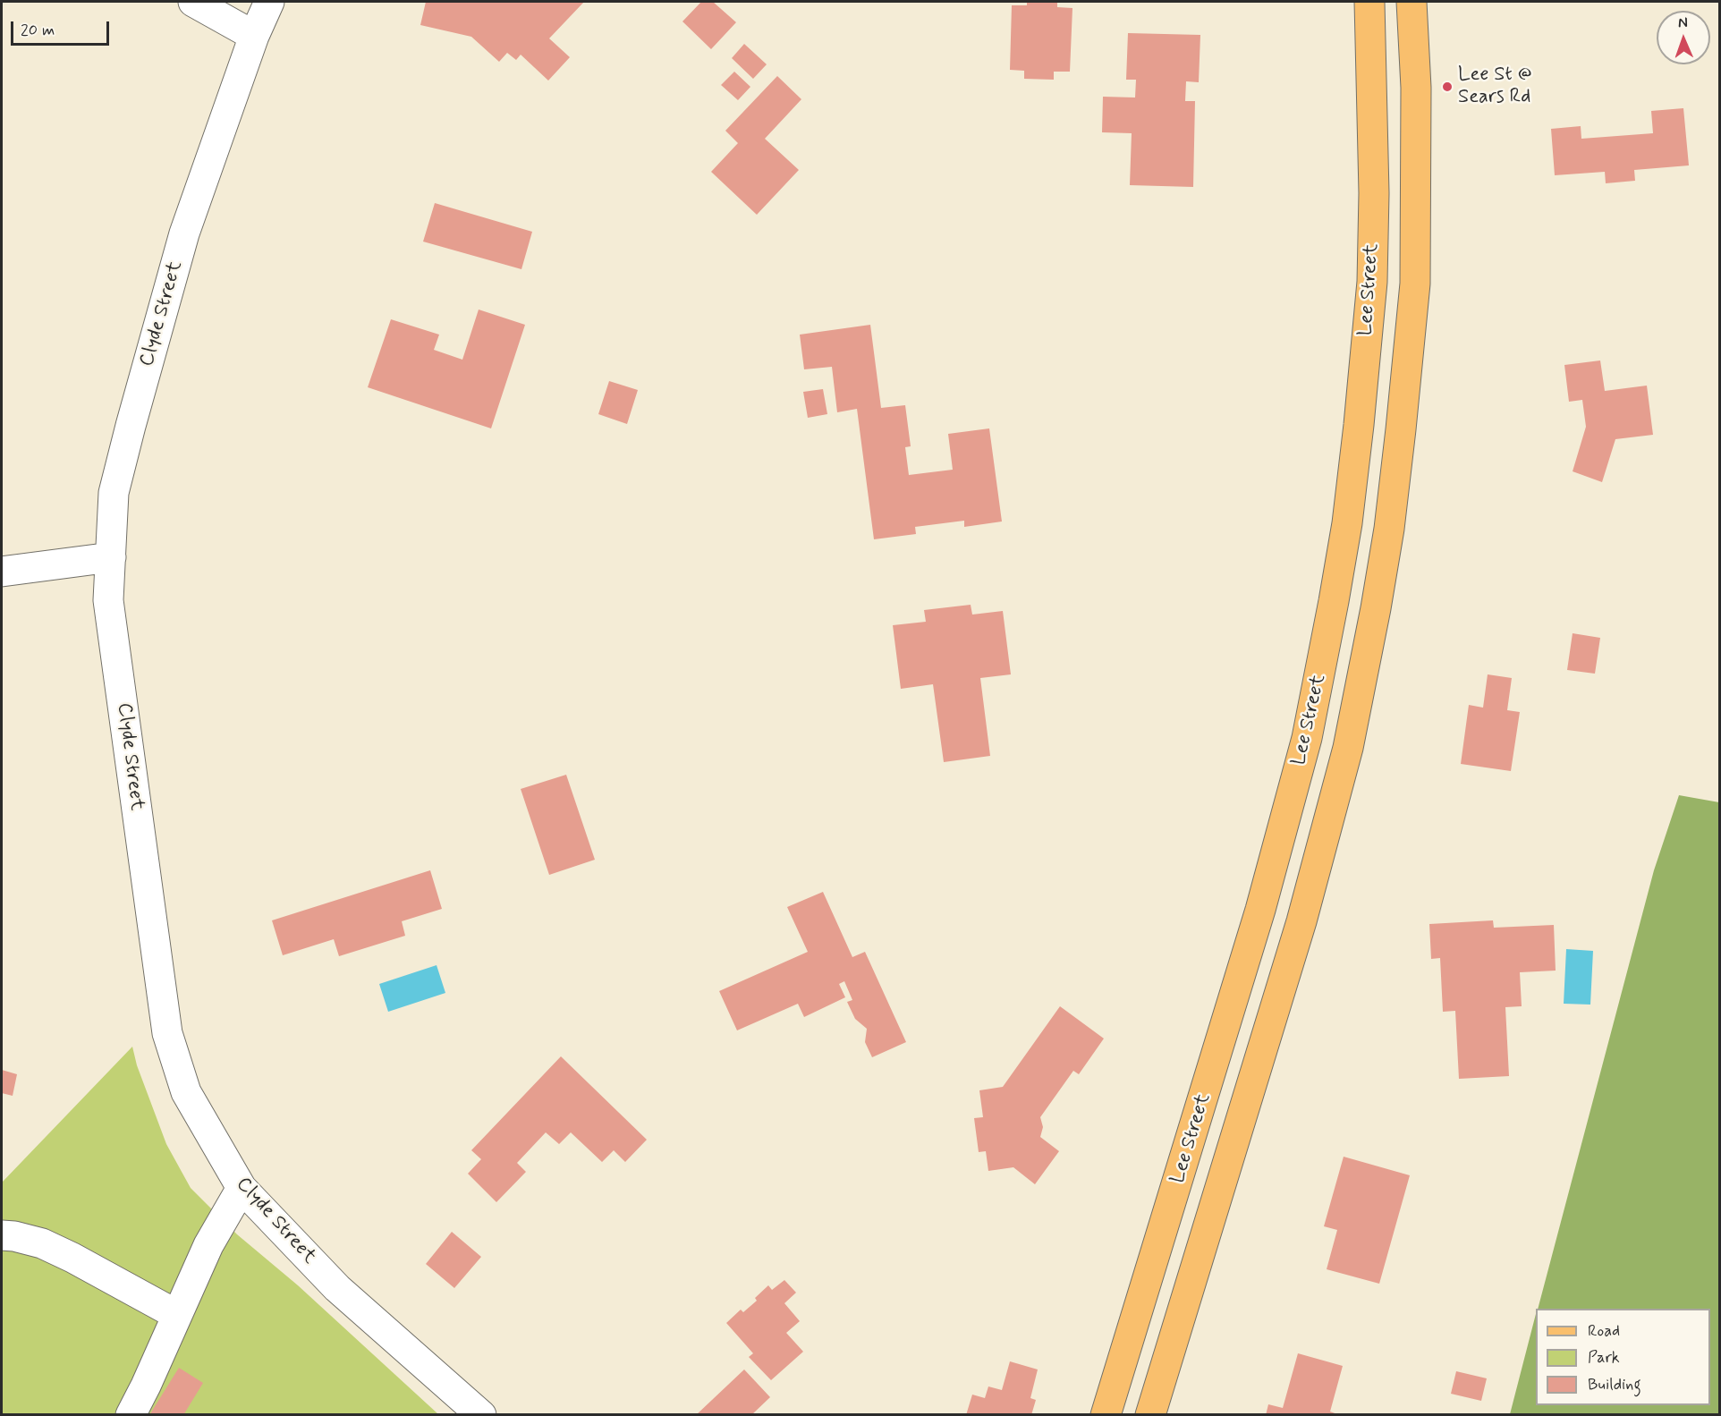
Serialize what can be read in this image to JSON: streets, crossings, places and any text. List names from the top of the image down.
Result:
{
  "streets": {
    "main road": ["Lee Street"],
    "street": ["Clyde Street"]
  },
  "places": ["Lee St @ Sears Rd"],
  "legend": ["Road", "Park", "Building"],
  "scale_bar": "20 m",
  "north": "top"
}
